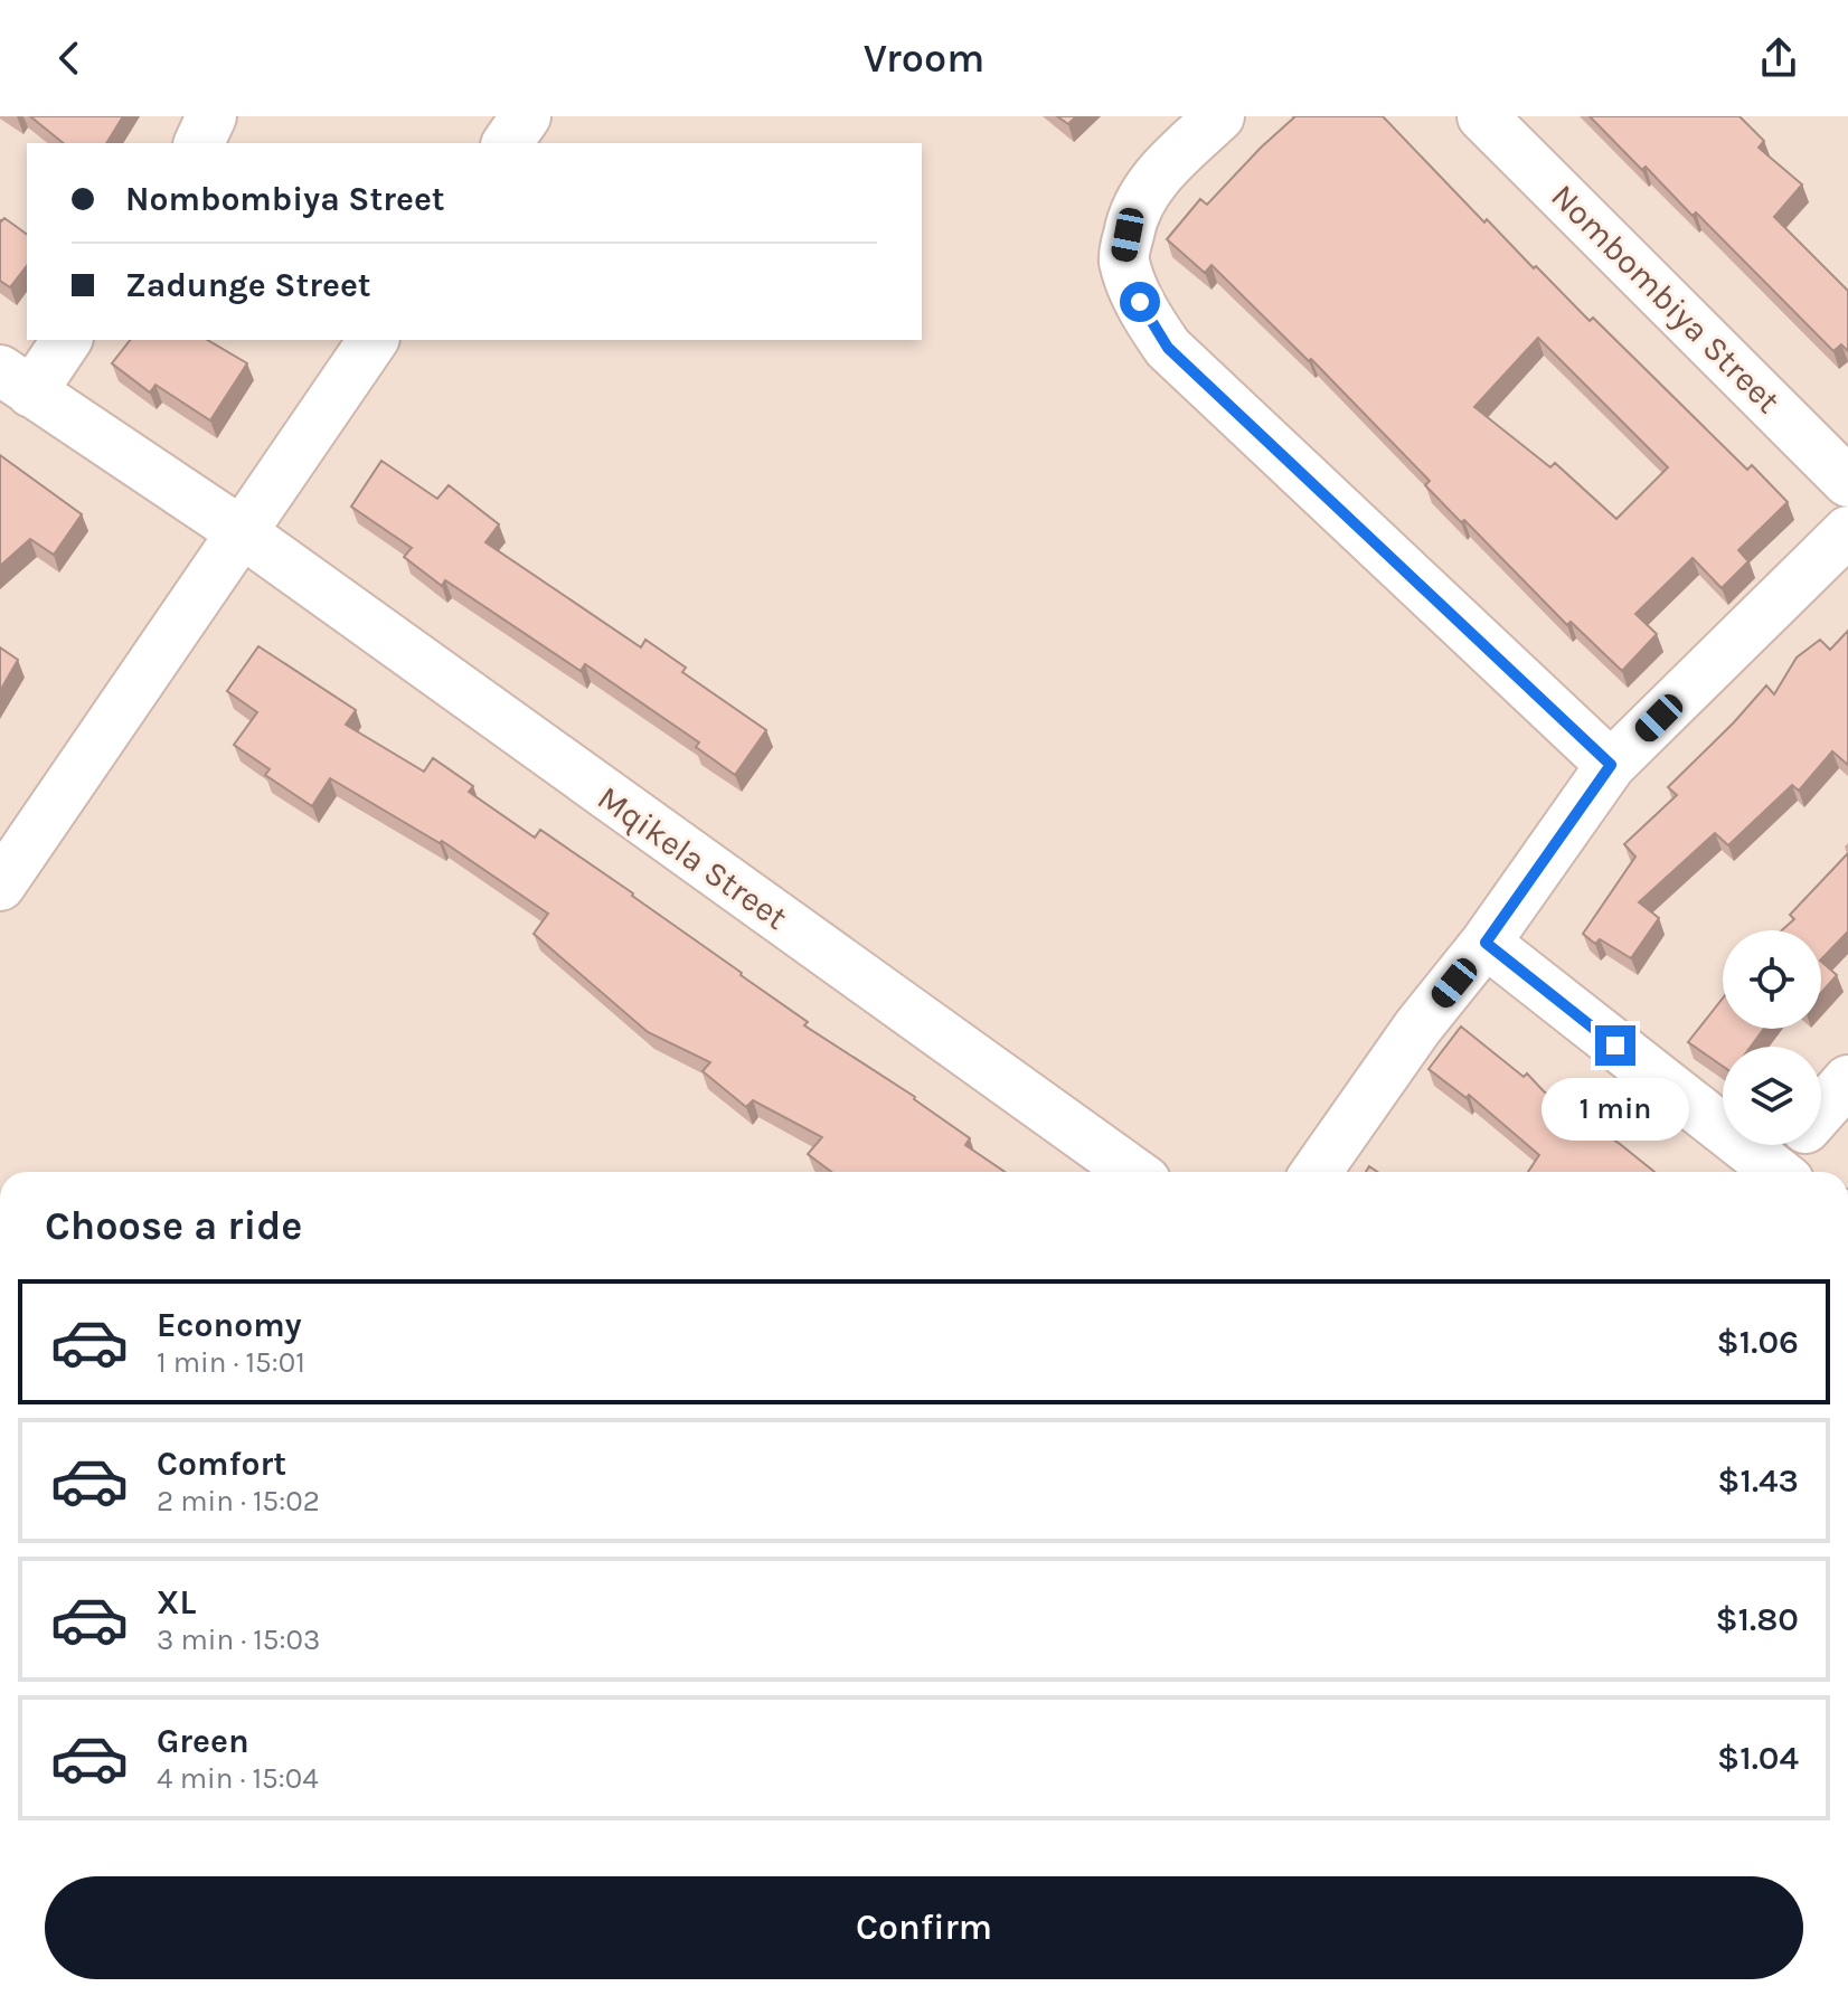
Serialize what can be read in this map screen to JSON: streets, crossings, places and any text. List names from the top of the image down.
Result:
{
  "streets": {
    "street": ["Nombombiya Street", "Mqikela Street"]
  },
  "page": {
    "header": "Vroom",
    "banner": ["Nombombiya Street", "Zadunge Street"],
    "bubble": "1 min",
    "heading": "Choose a ride",
    "list": [
      {
        "name": "Economy",
        "note": "1 min · 15:01",
        "value": "$1.06"
      },
      {
        "name": "Comfort",
        "note": "2 min · 15:02",
        "value": "$1.43"
      },
      {
        "name": "XL",
        "note": "3 min · 15:03",
        "value": "$1.80"
      },
      {
        "name": "Green",
        "note": "4 min · 15:04",
        "value": "$1.04"
      }
    ],
    "buttons": "Confirm"
  }
}
